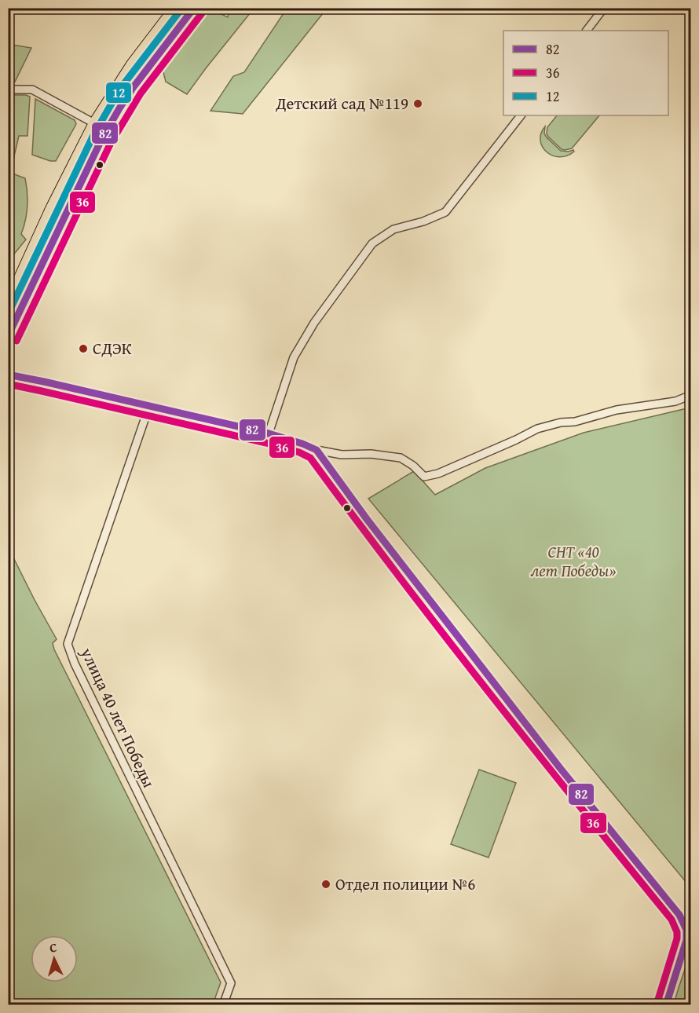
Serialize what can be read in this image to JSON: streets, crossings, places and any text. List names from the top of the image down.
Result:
{
  "streets": {
    "street": ["улица 40 лет Победы"]
  },
  "parks": ["СНТ «40 лет Победы»"],
  "places": ["Детский сад №119", "СДЭК", "Отдел полиции №6"],
  "lines": ["transit line 82", "transit line 12", "transit line 36"],
  "legend": ["82", "36", "12"],
  "north": "top"
}
